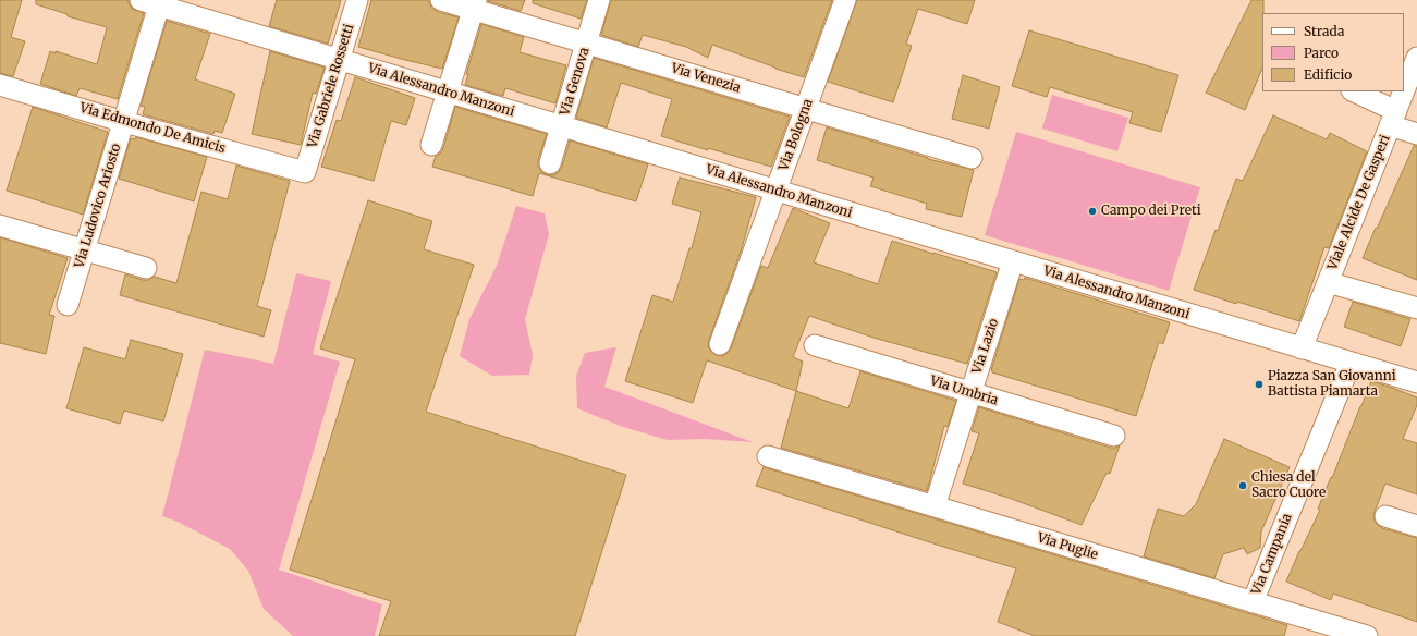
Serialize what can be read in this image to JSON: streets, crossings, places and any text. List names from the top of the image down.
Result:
{
  "streets": {
    "street": [
      "Via Venezia",
      "Via Genova",
      "Via Gabriele Rossetti",
      "Via Alessandro Manzoni",
      "Via Edmondo De Amicis",
      "Via Bologna",
      "Viale Alcide De Gasperi",
      "Via Ludovico Ariosto",
      "Via Lazio",
      "Via Umbria",
      "Via Puglie",
      "Via Campania"
    ]
  },
  "crossings": [
    ["Via Venezia", "Via Genova"],
    ["Via Venezia", "Via Bologna"],
    ["Via Genova", "Via Alessandro Manzoni"],
    ["Via Gabriele Rossetti", "Via Alessandro Manzoni"],
    ["Via Gabriele Rossetti", "Via Edmondo De Amicis"],
    ["Via Alessandro Manzoni", "Via Bologna"],
    ["Via Alessandro Manzoni", "Viale Alcide De Gasperi"],
    ["Via Alessandro Manzoni", "Via Ludovico Ariosto"],
    ["Via Alessandro Manzoni", "Via Lazio"],
    ["Via Alessandro Manzoni", "Via Campania"],
    ["Via Edmondo De Amicis", "Via Ludovico Ariosto"],
    ["Via Lazio", "Via Umbria"],
    ["Via Lazio", "Via Puglie"],
    ["Via Puglie", "Via Campania"]
  ],
  "places": ["Campo dei Preti", "Piazza San Giovanni Battista Piamarta", "Chiesa del Sacro Cuore"],
  "legend": ["Strada", "Parco", "Edificio"]
}
